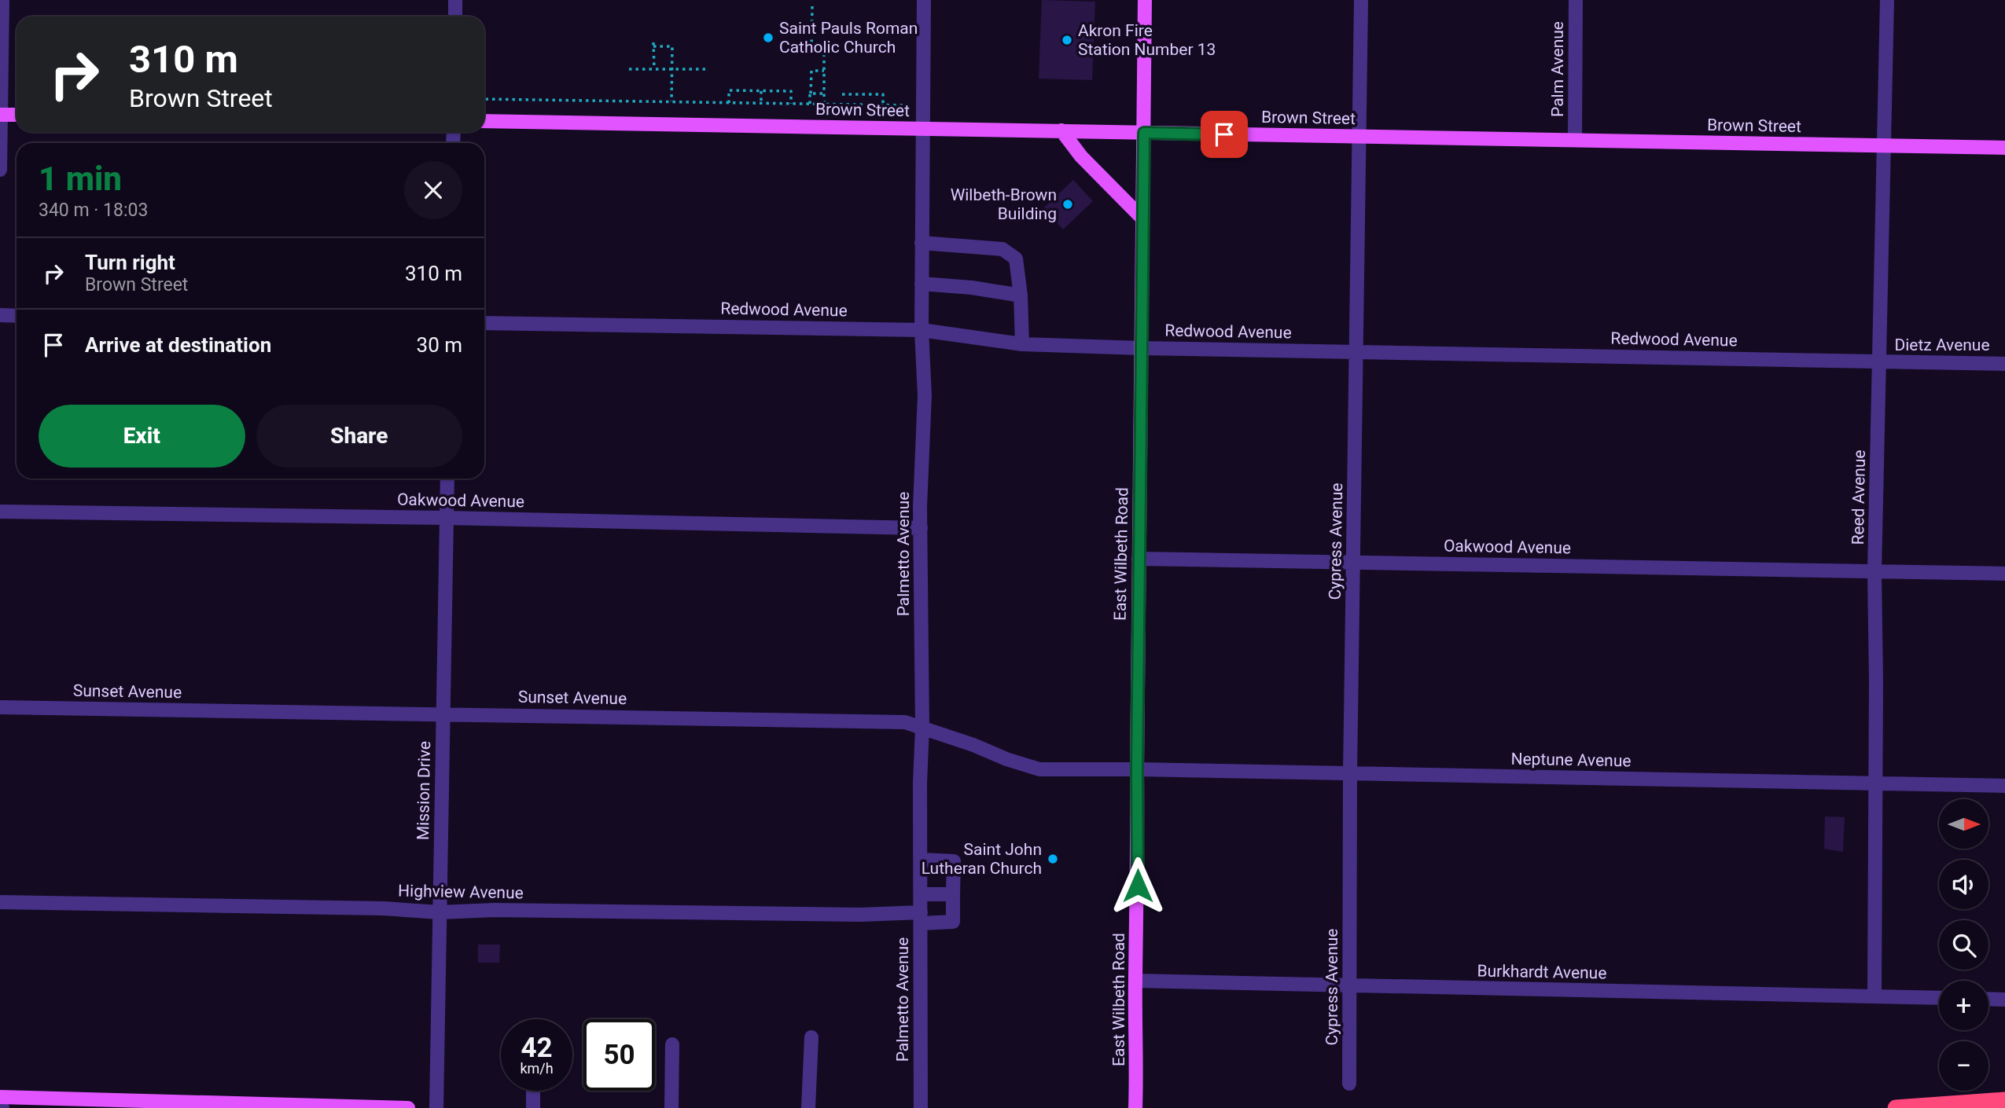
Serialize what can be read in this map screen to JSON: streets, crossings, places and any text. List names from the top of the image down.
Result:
{
  "streets": {
    "main road": ["Brown Street", "East Wilbeth Road"],
    "street": [
      "Palm Avenue",
      "Redwood Avenue",
      "Dietz Avenue",
      "Reed Avenue",
      "Oakwood Avenue",
      "Cypress Avenue",
      "Palmetto Avenue",
      "Sunset Avenue",
      "Neptune Avenue",
      "Mission Drive",
      "Highview Avenue",
      "Burkhardt Avenue"
    ]
  },
  "crossings": [
    ["Palm Avenue", "Brown Street"],
    ["Brown Street", "Reed Avenue"],
    ["Brown Street", "Cypress Avenue"],
    ["Brown Street", "Palmetto Avenue"],
    ["Brown Street", "East Wilbeth Road"],
    ["Redwood Avenue", "Dietz Avenue"],
    ["Redwood Avenue", "Reed Avenue"],
    ["Redwood Avenue", "Cypress Avenue"],
    ["Redwood Avenue", "Palmetto Avenue"],
    ["Redwood Avenue", "East Wilbeth Road"],
    ["Dietz Avenue", "Reed Avenue"],
    ["Reed Avenue", "Oakwood Avenue"],
    ["Reed Avenue", "Neptune Avenue"],
    ["Reed Avenue", "Burkhardt Avenue"],
    ["Oakwood Avenue", "Cypress Avenue"],
    ["Oakwood Avenue", "Palmetto Avenue"],
    ["Oakwood Avenue", "East Wilbeth Road"],
    ["Oakwood Avenue", "Mission Drive"],
    ["Cypress Avenue", "Neptune Avenue"],
    ["Cypress Avenue", "Burkhardt Avenue"],
    ["Palmetto Avenue", "Sunset Avenue"],
    ["Palmetto Avenue", "Highview Avenue"],
    ["East Wilbeth Road", "Sunset Avenue"],
    ["East Wilbeth Road", "Neptune Avenue"],
    ["East Wilbeth Road", "Burkhardt Avenue"],
    ["Sunset Avenue", "Neptune Avenue"],
    ["Sunset Avenue", "Mission Drive"],
    ["Mission Drive", "Highview Avenue"]
  ],
  "places": [
    "Saint Pauls Roman Catholic Church",
    "Akron Fire Station Number 13",
    "Wilbeth-Brown Building",
    "Saint John Lutheran Church"
  ],
  "north": "right",
  "page": {
    "turn": ["310 m", "Brown Street"],
    "heading": ["1 min", "340 m · 18:03"],
    "list": [
      {
        "name": "Turn right",
        "note": "Brown Street",
        "value": "310 m"
      },
      {
        "name": "Arrive at destination",
        "value": "30 m"
      }
    ],
    "buttons": ["Exit", "Share"],
    "map_buttons": ["+", "−"],
    "speed": "42 km/h",
    "limit": "50"
  }
}
